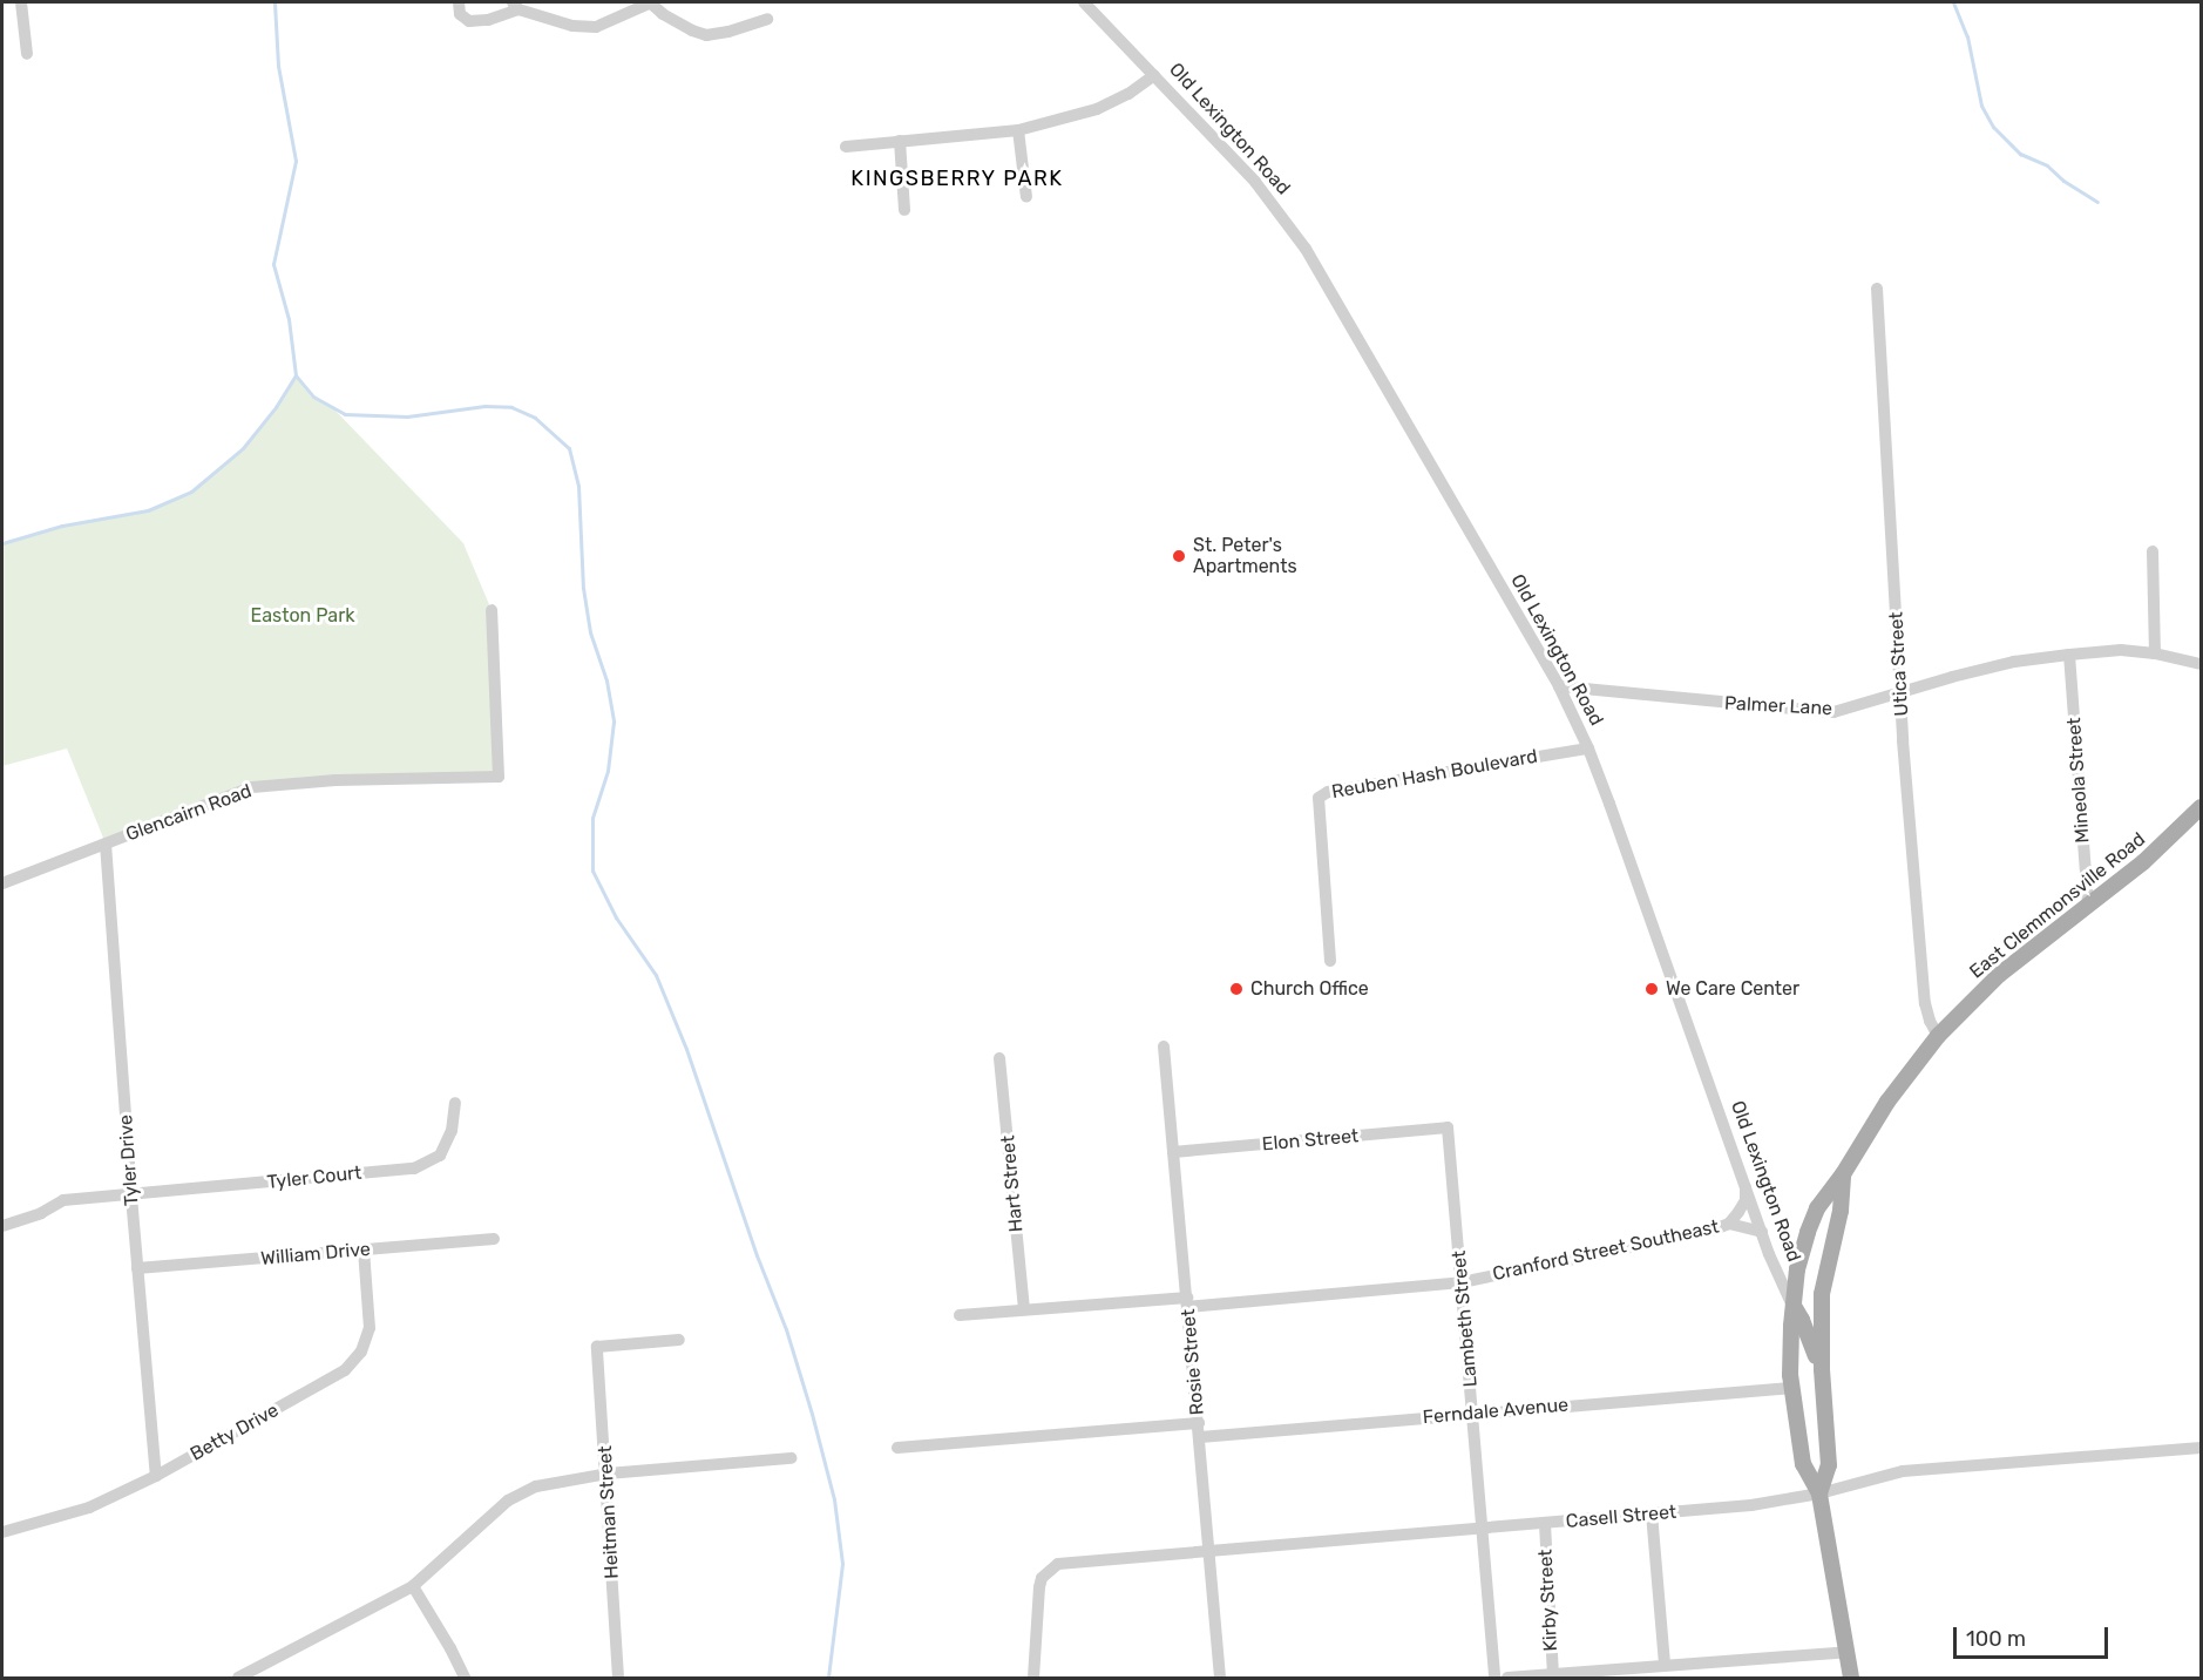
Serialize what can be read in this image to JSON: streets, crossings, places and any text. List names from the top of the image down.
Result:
{
  "streets": {
    "main road": ["Old Lexington Road", "East Clemmonsville Road"],
    "street": [
      "Utica Street",
      "Palmer Lane",
      "Reuben Hash Boulevard",
      "Mineola Street",
      "Glencairn Road",
      "Elon Street",
      "Tyler Drive",
      "Tyler Court",
      "Hart Street",
      "Cranford Street Southeast",
      "William Drive",
      "Lambeth Street",
      "Rosie Street",
      "Ferndale Avenue",
      "Betty Drive",
      "Heitman Street",
      "Casell Street",
      "Kirby Street"
    ]
  },
  "crossings": [
    ["Old Lexington Road", "Palmer Lane"],
    ["Old Lexington Road", "Reuben Hash Boulevard"],
    ["Old Lexington Road", "East Clemmonsville Road"],
    ["Old Lexington Road", "Cranford Street Southeast"],
    ["Old Lexington Road", "Ferndale Avenue"],
    ["Old Lexington Road", "Casell Street"],
    ["Utica Street", "Palmer Lane"],
    ["Utica Street", "East Clemmonsville Road"],
    ["Palmer Lane", "Mineola Street"],
    ["Mineola Street", "East Clemmonsville Road"],
    ["Glencairn Road", "Tyler Drive"],
    ["Elon Street", "Lambeth Street"],
    ["Elon Street", "Rosie Street"],
    ["Tyler Drive", "Tyler Court"],
    ["Tyler Drive", "William Drive"],
    ["Tyler Drive", "Betty Drive"],
    ["Hart Street", "Cranford Street Southeast"],
    ["Cranford Street Southeast", "Lambeth Street"],
    ["Cranford Street Southeast", "Rosie Street"],
    ["William Drive", "Betty Drive"],
    ["Lambeth Street", "Ferndale Avenue"],
    ["Lambeth Street", "Casell Street"],
    ["Rosie Street", "Ferndale Avenue"],
    ["Rosie Street", "Casell Street"],
    ["Casell Street", "Kirby Street"]
  ],
  "districts": ["KINGSBERRY PARK"],
  "parks": ["Easton Park"],
  "places": ["St. Peter's Apartments", "Church Office", "We Care Center"],
  "scale_bar": "100 m"
}
